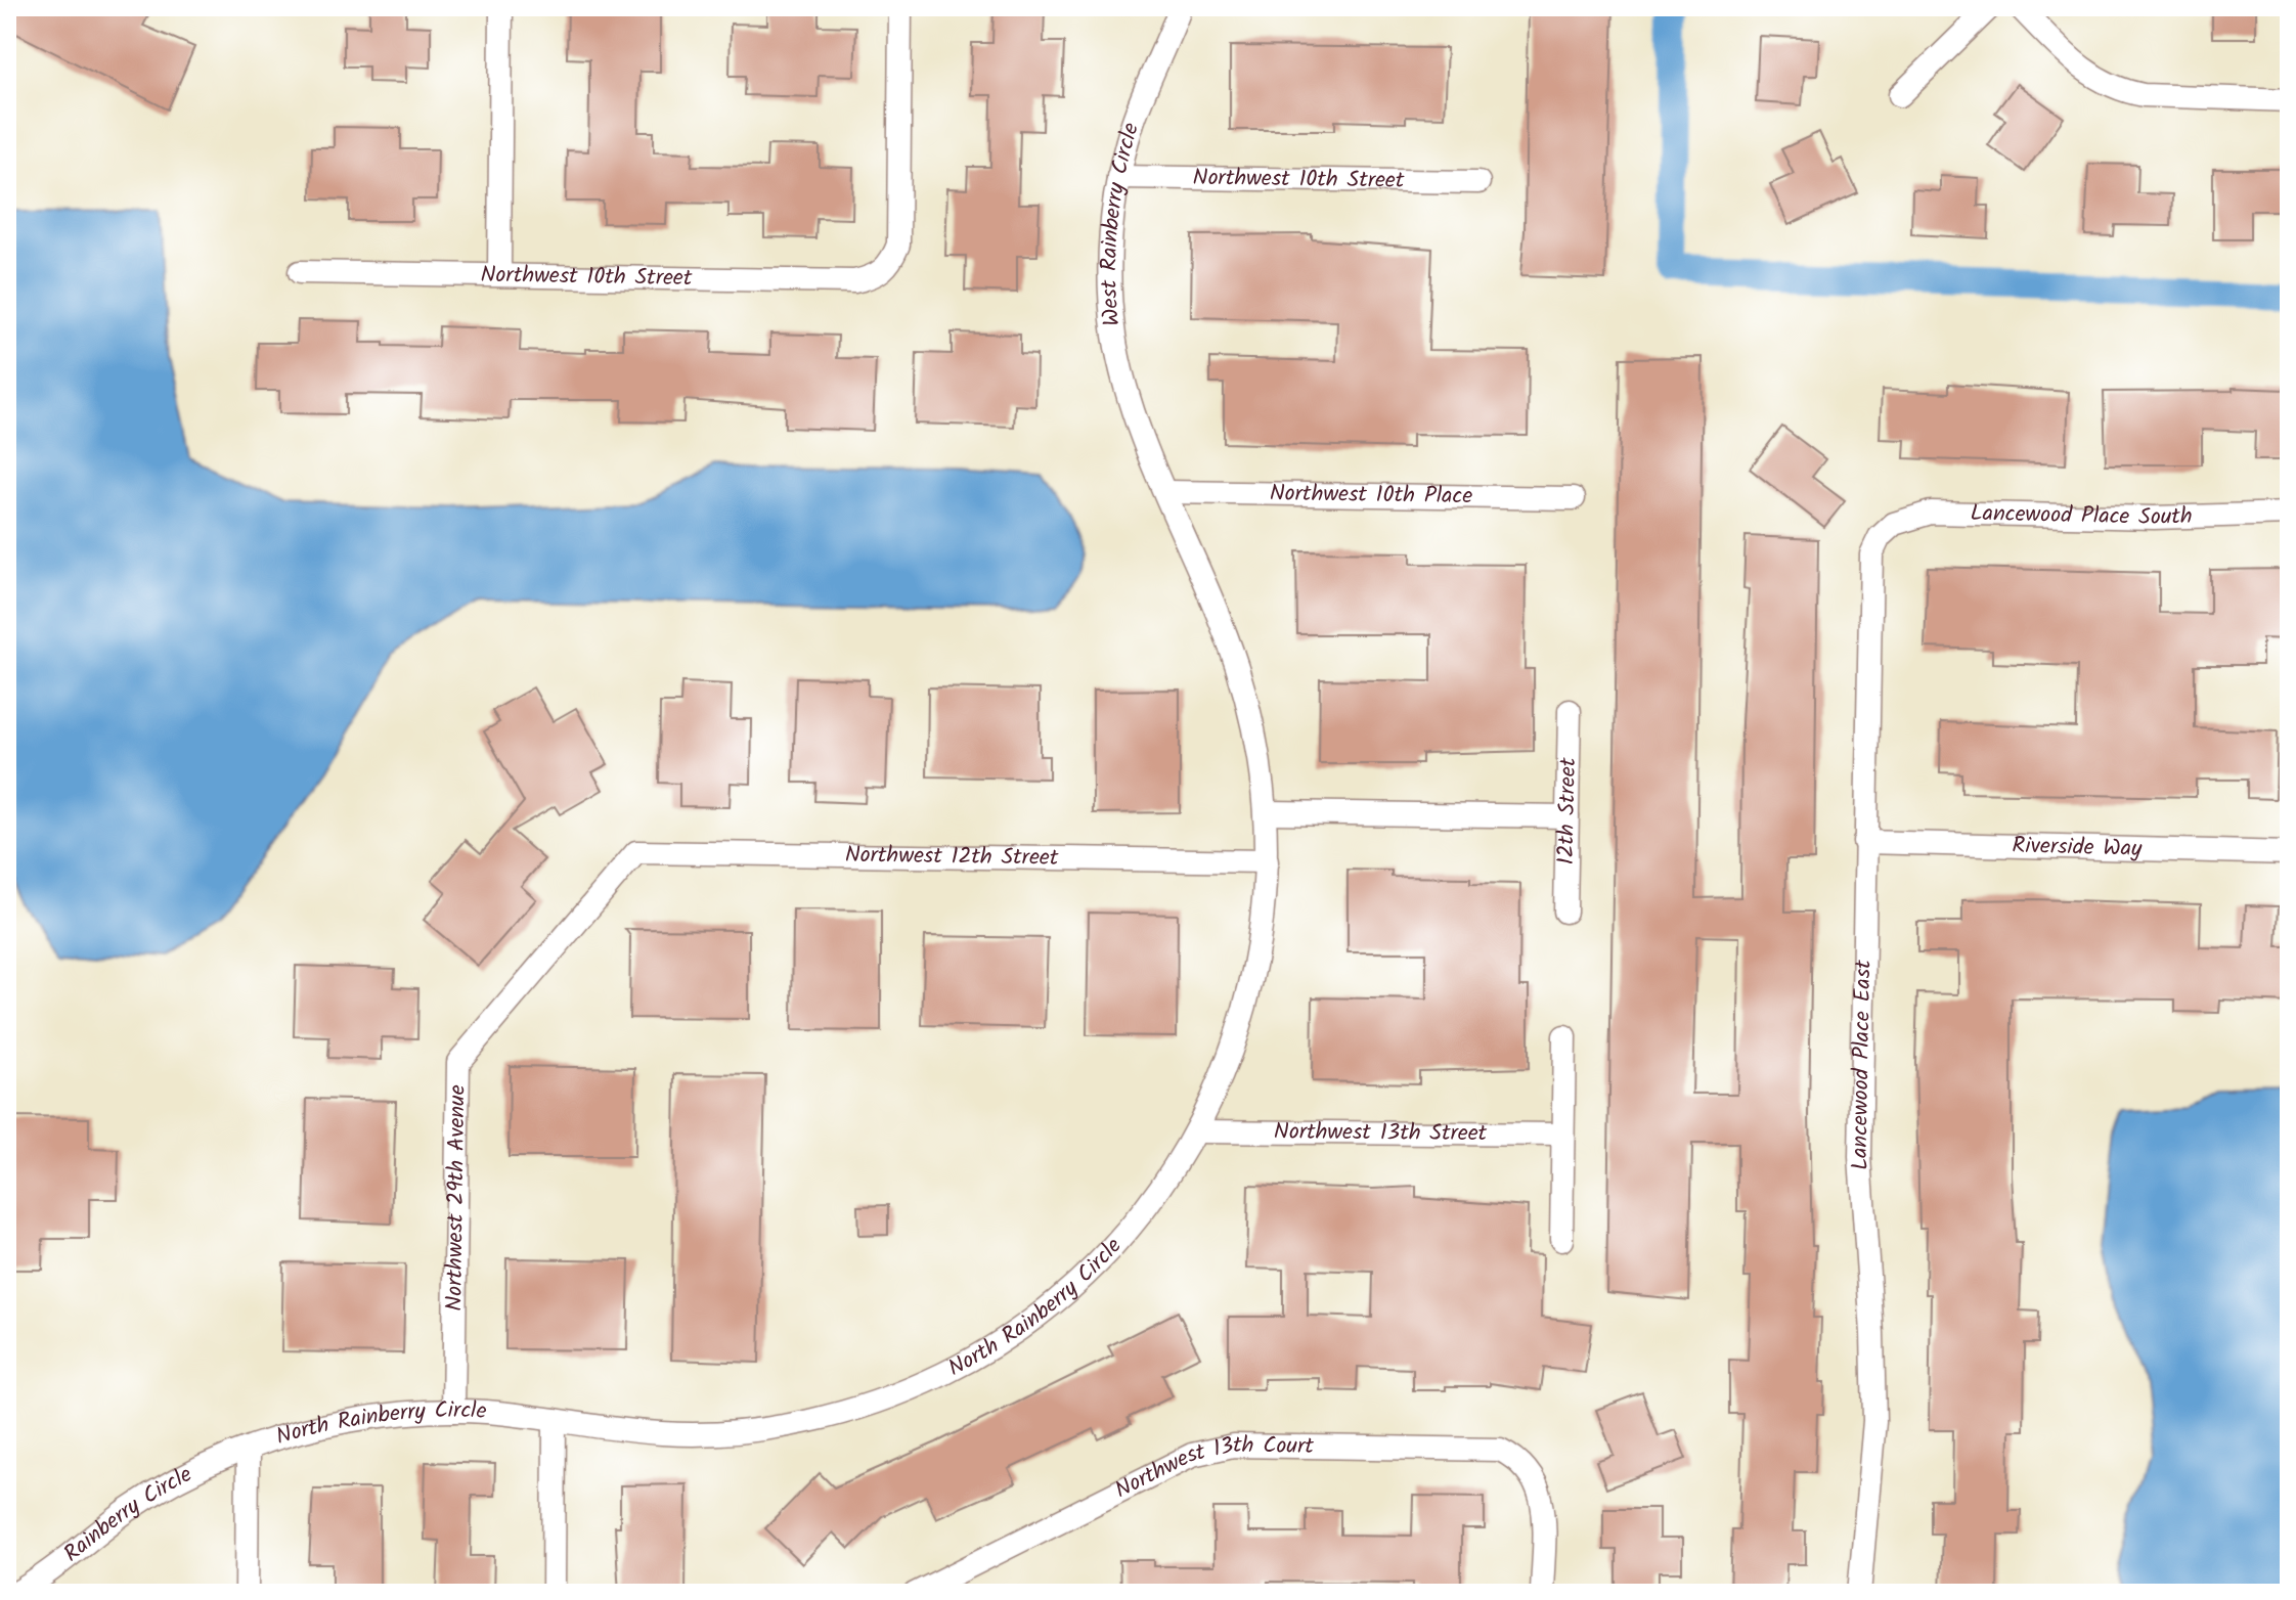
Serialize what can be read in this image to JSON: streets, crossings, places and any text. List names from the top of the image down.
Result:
{
  "streets": {
    "street": [
      "Northwest 10th Street",
      "West Rainberry Circle",
      "Northwest 10th Place",
      "Lancewood Place South",
      "12th Street",
      "Riverside Way",
      "Northwest 12th Street",
      "Lancewood Place East",
      "Northwest 13th Street",
      "Northwest 29th Avenue",
      "North Rainberry Circle",
      "Northwest 13th Court",
      "Rainberry Circle"
    ]
  },
  "crossings": [
    ["Northwest 10th Street", "West Rainberry Circle"],
    ["West Rainberry Circle", "Northwest 10th Place"],
    ["West Rainberry Circle", "North Rainberry Circle"],
    ["Northwest 10th Place", "North Rainberry Circle"],
    ["Lancewood Place South", "Lancewood Place East"],
    ["Riverside Way", "Lancewood Place East"],
    ["Northwest 12th Street", "Northwest 29th Avenue"],
    ["Northwest 12th Street", "North Rainberry Circle"],
    ["Northwest 13th Street", "North Rainberry Circle"],
    ["Northwest 29th Avenue", "North Rainberry Circle"],
    ["North Rainberry Circle", "Rainberry Circle"]
  ]
}
